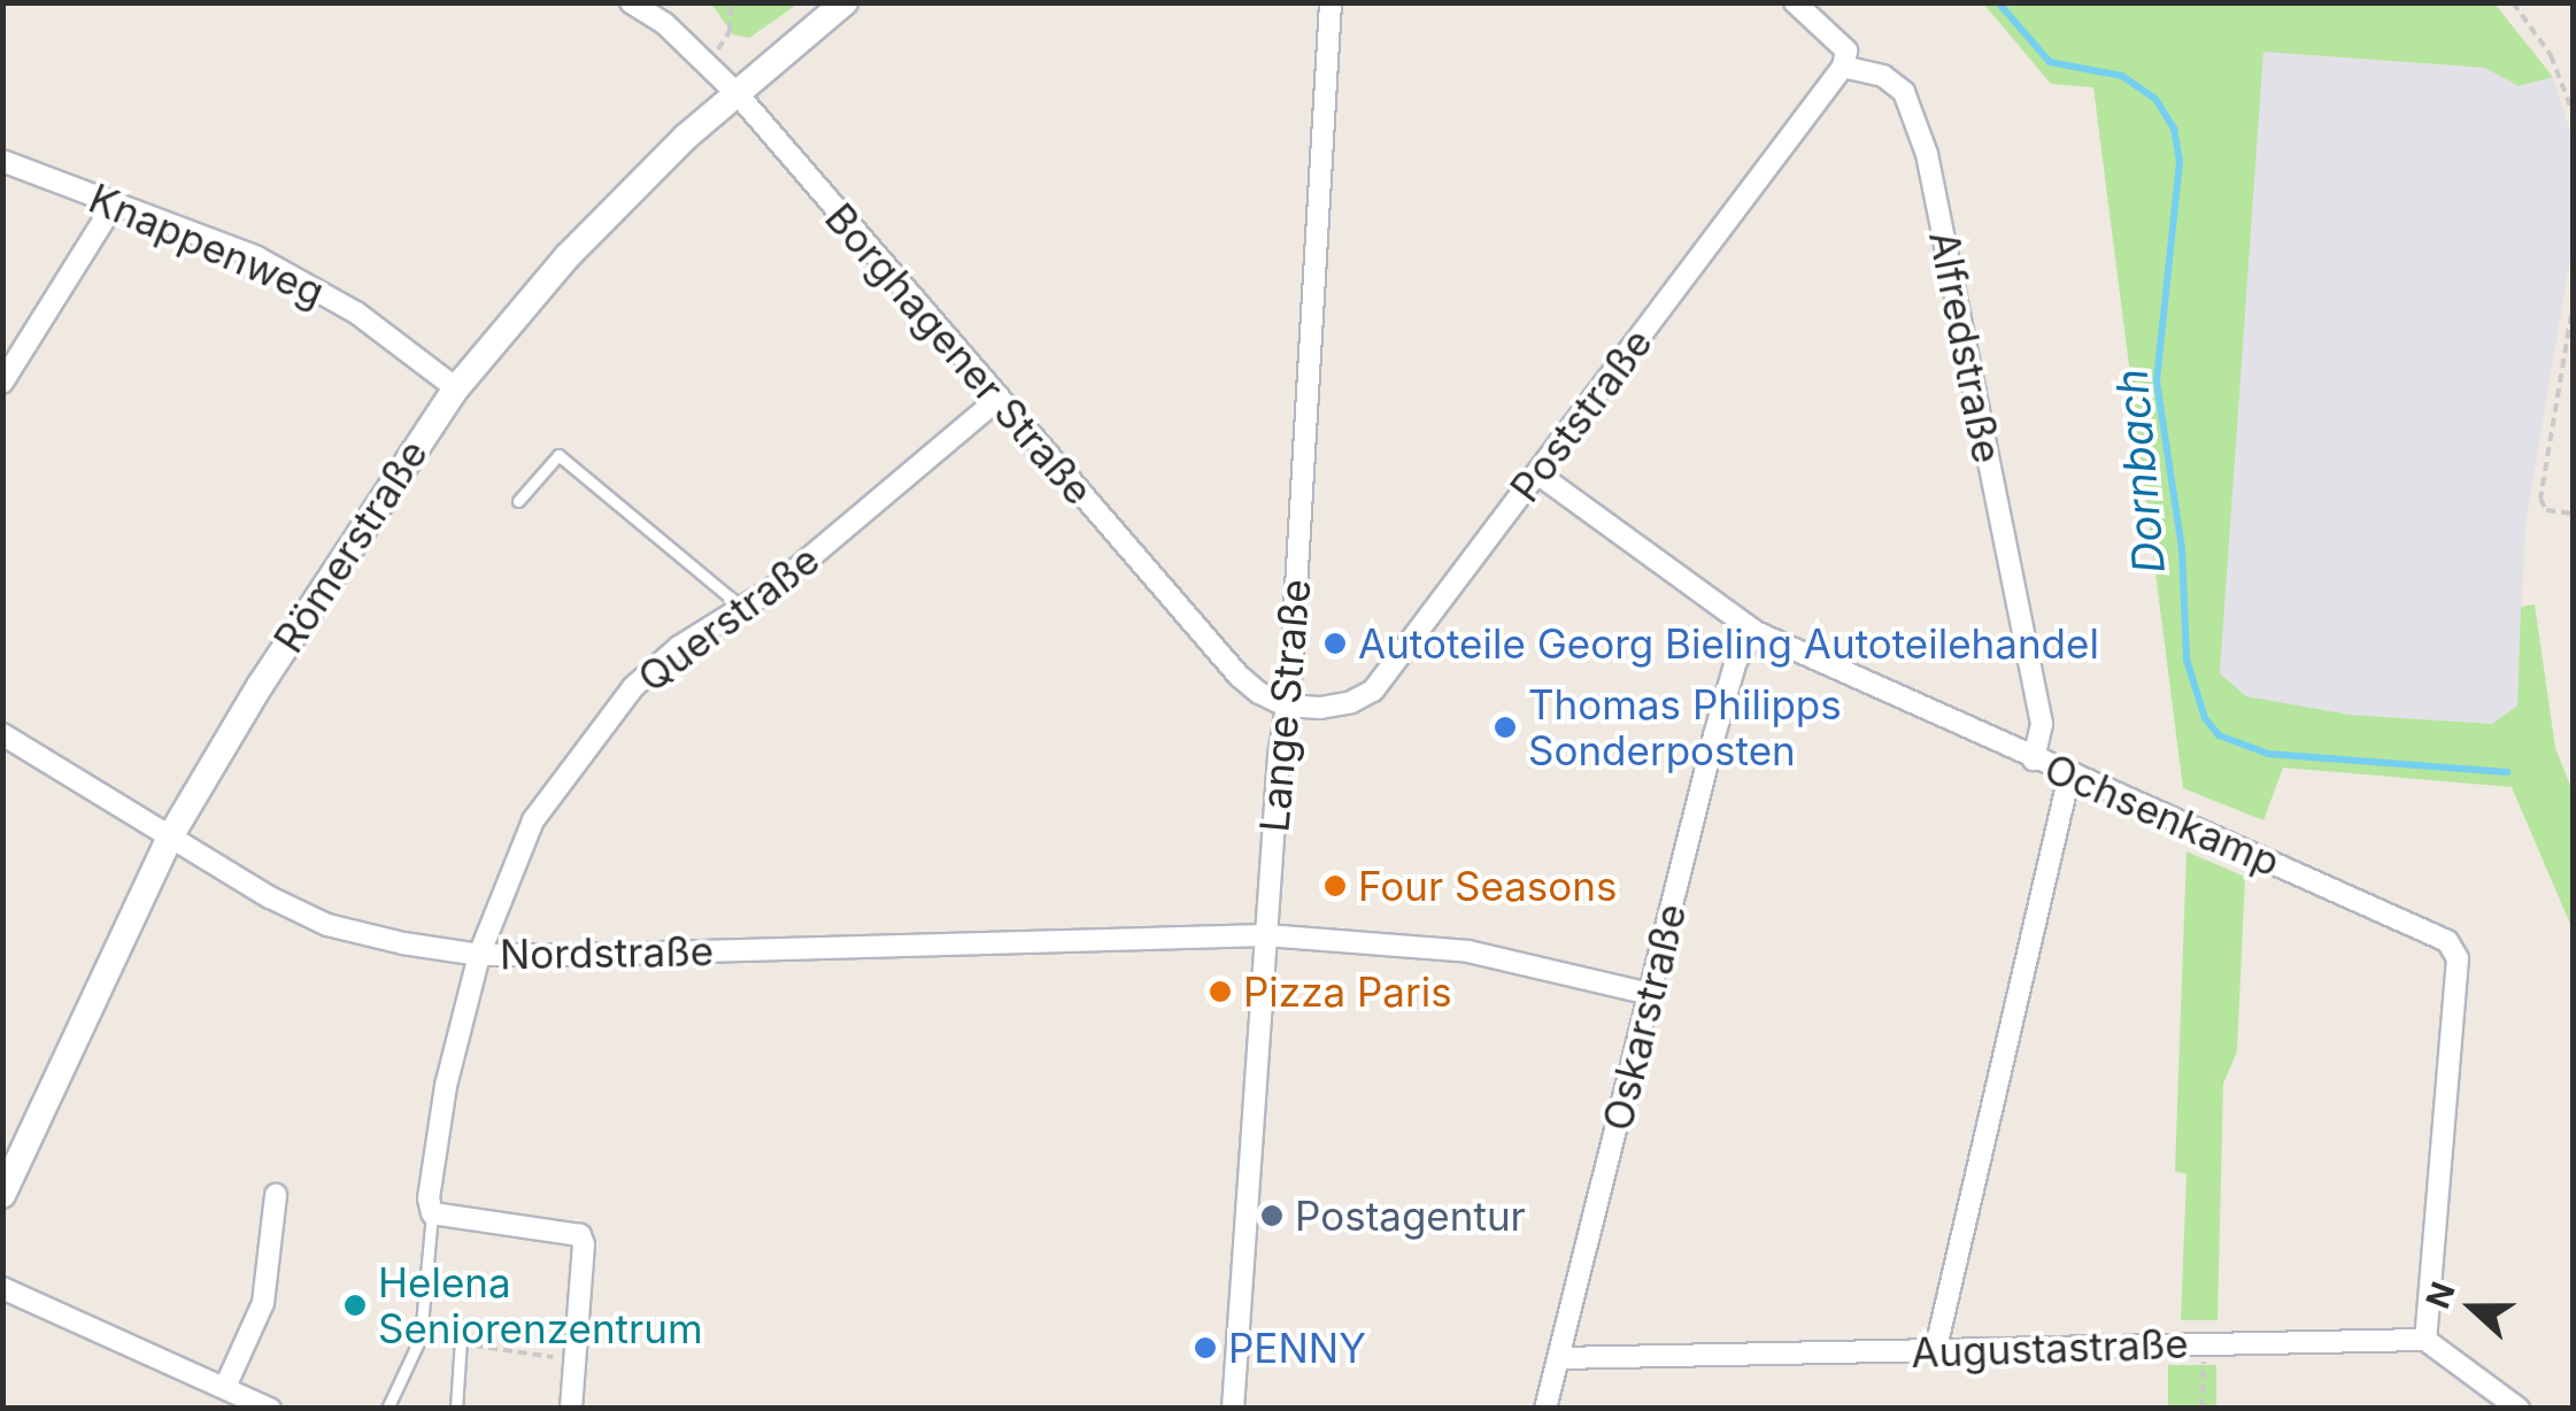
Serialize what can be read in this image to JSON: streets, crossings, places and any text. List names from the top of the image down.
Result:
{
  "streets": {
    "main road": ["Römerstraße"],
    "street": [
      "Knappenweg",
      "Alfredstraße",
      "Borghagener Straße",
      "Poststraße",
      "Querstraße",
      "Lange Straße",
      "Ochsenkamp",
      "Nordstraße",
      "Oskarstraße",
      "Augustastraße"
    ]
  },
  "crossings": [
    ["Knappenweg", "Römerstraße"],
    ["Alfredstraße", "Poststraße"],
    ["Alfredstraße", "Ochsenkamp"],
    ["Borghagener Straße", "Poststraße"],
    ["Borghagener Straße", "Römerstraße"],
    ["Borghagener Straße", "Querstraße"],
    ["Borghagener Straße", "Lange Straße"],
    ["Poststraße", "Lange Straße"],
    ["Poststraße", "Ochsenkamp"],
    ["Römerstraße", "Nordstraße"],
    ["Querstraße", "Nordstraße"],
    ["Lange Straße", "Nordstraße"],
    ["Ochsenkamp", "Oskarstraße"],
    ["Ochsenkamp", "Augustastraße"],
    ["Nordstraße", "Oskarstraße"],
    ["Oskarstraße", "Augustastraße"]
  ],
  "water": ["Dornbach"],
  "places": [
    "Autoteile Georg Bieling Autoteilehandel",
    "Thomas Philipps Sonderposten",
    "Four Seasons",
    "Pizza Paris",
    "Postagentur",
    "Helena Seniorenzentrum",
    "PENNY"
  ],
  "north": "left"
}
